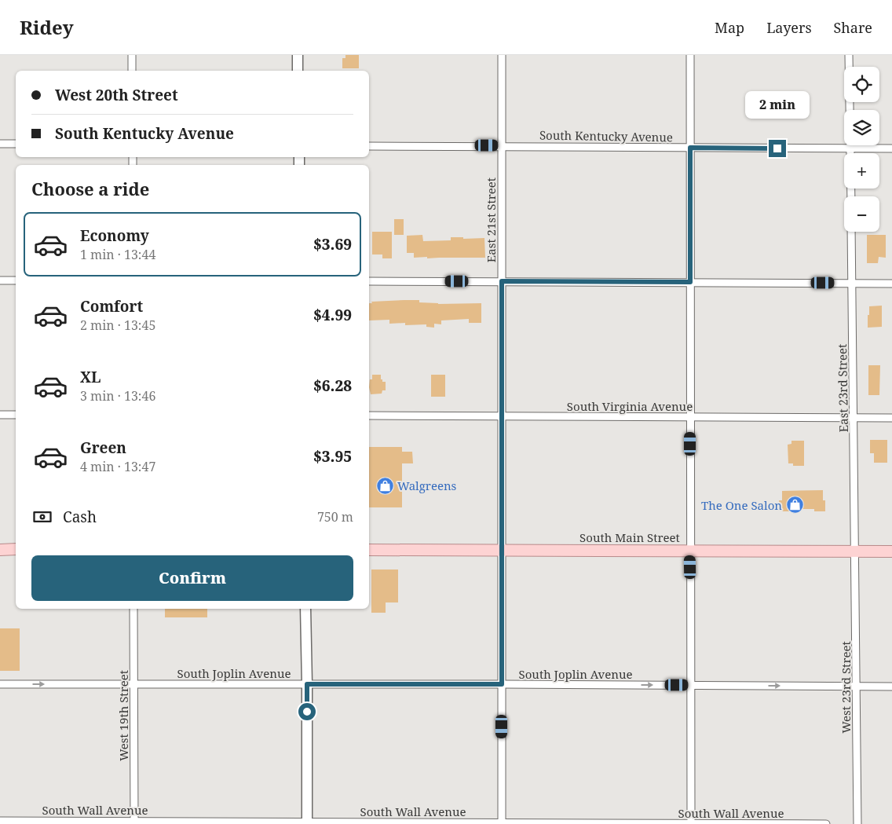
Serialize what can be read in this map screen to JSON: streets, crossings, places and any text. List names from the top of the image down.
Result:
{
  "streets": {
    "main road": ["South Main Street"],
    "street": [
      "South Kentucky Avenue",
      "East 21st Street",
      "East 23rd Street",
      "South Virginia Avenue",
      "South Joplin Avenue",
      "West 23rd Street",
      "West 19th Street",
      "South Wall Avenue"
    ]
  },
  "crossings": [
    ["South Kentucky Avenue", "East 21st Street"],
    ["East 21st Street", "South Virginia Avenue"],
    ["East 21st Street", "South Main Street"],
    ["East 21st Street", "South Joplin Avenue"],
    ["East 21st Street", "South Wall Avenue"],
    ["East 23rd Street", "South Virginia Avenue"],
    ["East 23rd Street", "South Main Street"],
    ["East 23rd Street", "West 23rd Street"],
    ["South Main Street", "West 23rd Street"],
    ["South Joplin Avenue", "West 23rd Street"],
    ["South Joplin Avenue", "West 19th Street"],
    ["West 19th Street", "South Wall Avenue"]
  ],
  "one_way": ["South Joplin Avenue"],
  "places": {
    "shop": ["Walgreens", "The One Salon"]
  },
  "page": {
    "header": "Ridey",
    "nav": ["Map", "Layers", "Share"],
    "map_buttons": ["+", "−"],
    "banner": ["West 20th Street", "South Kentucky Avenue"],
    "bubble": "2 min",
    "heading": "Choose a ride",
    "list": [
      {
        "name": "Economy",
        "note": "1 min · 13:44",
        "value": "$3.69"
      },
      {
        "name": "Comfort",
        "note": "2 min · 13:45",
        "value": "$4.99"
      },
      {
        "name": "XL",
        "note": "3 min · 13:46",
        "value": "$6.28"
      },
      {
        "name": "Green",
        "note": "4 min · 13:47",
        "value": "$3.95"
      }
    ],
    "pay": ["Cash", "750 m"],
    "buttons": "Confirm"
  }
}
